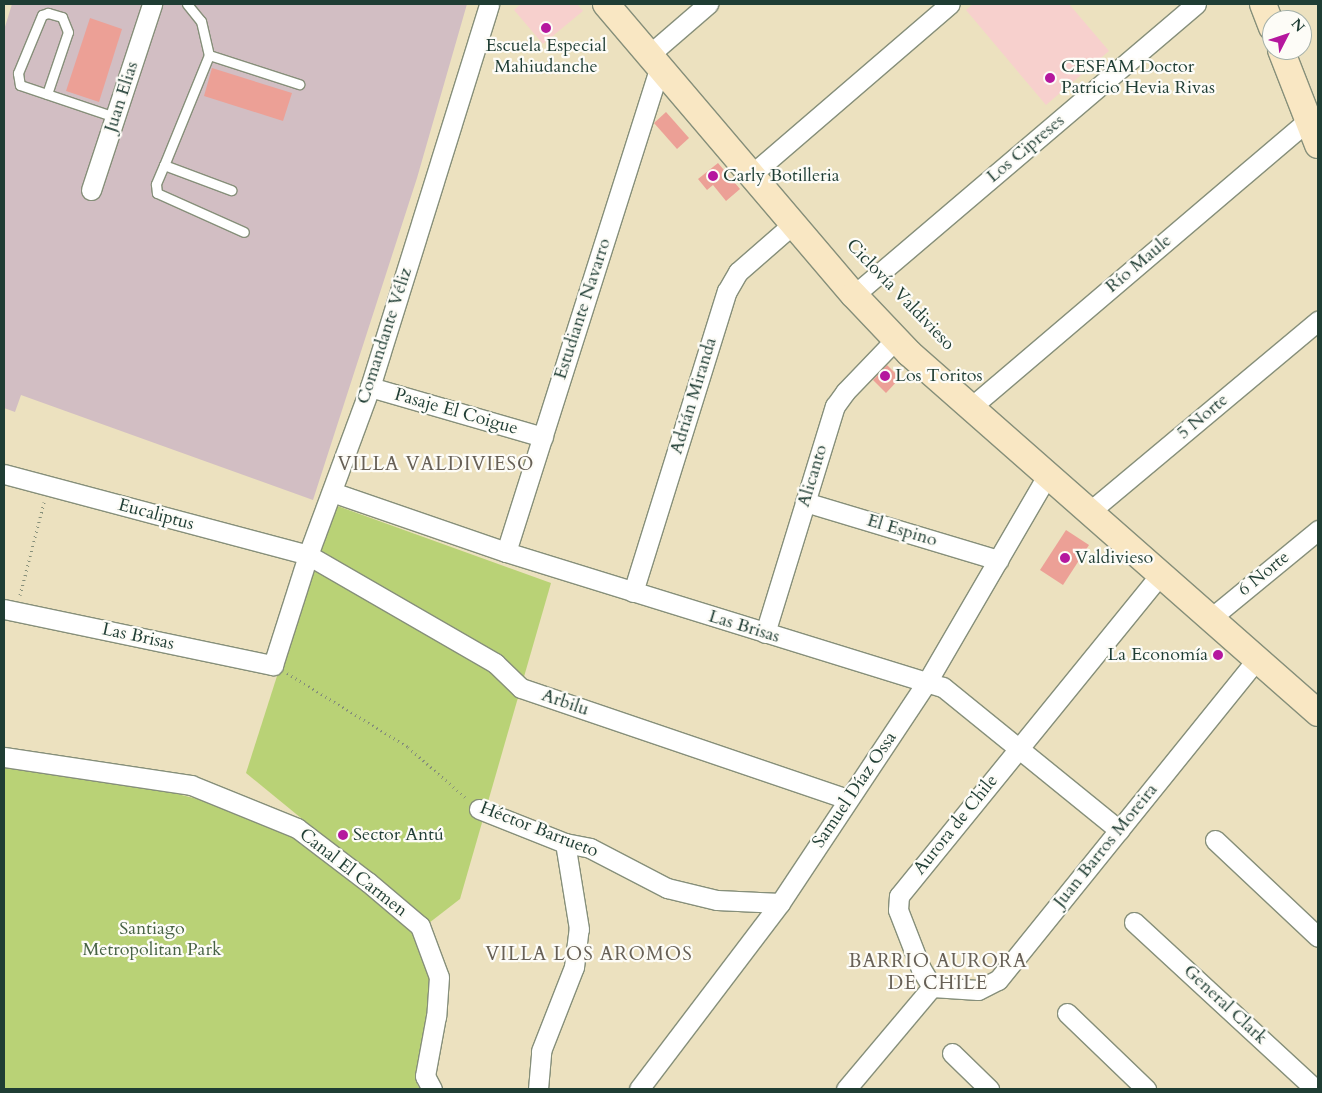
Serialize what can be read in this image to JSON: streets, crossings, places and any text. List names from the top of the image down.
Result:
{
  "streets": {
    "street": [
      "Juan Elias",
      "Los Cipreses",
      "Río Maule",
      "Estudiante Navarro",
      "Comandante Véliz",
      "Adrián Miranda",
      "Pasaje El Coigue",
      "5 Norte",
      "Alicanto",
      "Eucaliptus",
      "El Espino",
      "6 Norte",
      "Las Brisas",
      "Arbilu",
      "Samuel Díaz Ossa",
      "Aurora de Chile",
      "Héctor Barrueto",
      "Juan Barros Moreira",
      "Canal El Carmen",
      "General Clark"
    ]
  },
  "crossings": [
    ["Estudiante Navarro", "Pasaje El Coigue"],
    ["Estudiante Navarro", "Las Brisas"],
    ["Comandante Véliz", "Pasaje El Coigue"],
    ["Comandante Véliz", "Eucaliptus"],
    ["Comandante Véliz", "Las Brisas"],
    ["Comandante Véliz", "Arbilu"],
    ["Comandante Véliz", "Héctor Barrueto"],
    ["Adrián Miranda", "Las Brisas"],
    ["Alicanto", "El Espino"],
    ["Alicanto", "Las Brisas"],
    ["Eucaliptus", "Arbilu"],
    ["El Espino", "Samuel Díaz Ossa"],
    ["Las Brisas", "Samuel Díaz Ossa"],
    ["Las Brisas", "Aurora de Chile"],
    ["Las Brisas", "Héctor Barrueto"],
    ["Las Brisas", "Juan Barros Moreira"],
    ["Arbilu", "Samuel Díaz Ossa"],
    ["Samuel Díaz Ossa", "Héctor Barrueto"],
    ["Aurora de Chile", "Juan Barros Moreira"]
  ],
  "districts": ["VILLA VALDIVIESO", "VILLA LOS AROMOS", "BARRIO AURORA DE CHILE"],
  "parks": ["Santiago Metropolitan Park"],
  "places": [
    "Escuela Especial Mahiudanche",
    "CESFAM Doctor Patricio Hevia Rivas",
    "Carly Botilleria",
    "Los Toritos",
    "Valdivieso",
    "La Economía",
    "Sector Antú"
  ],
  "north": "top right"
}
